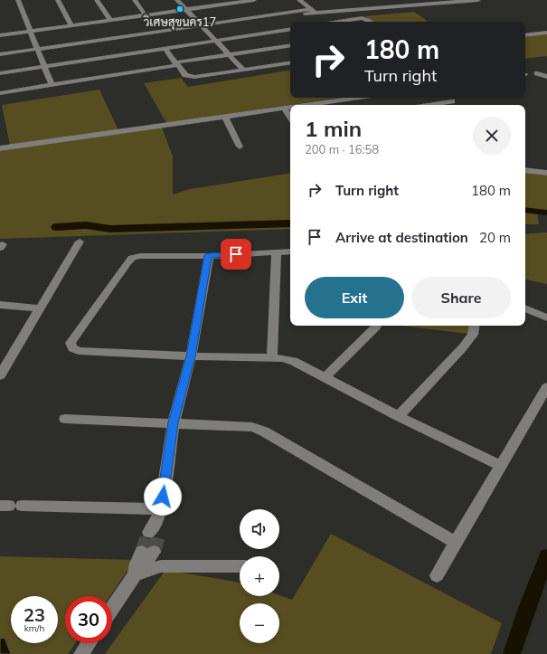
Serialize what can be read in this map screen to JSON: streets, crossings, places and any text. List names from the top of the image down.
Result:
{
  "places": ["วิเศษสุขนคร17"],
  "page": {
    "turn": ["180 m", "Turn right"],
    "heading": ["1 min", "200 m · 16:58"],
    "list": [
      {
        "name": "Turn right",
        "value": "180 m"
      },
      {
        "name": "Arrive at destination",
        "value": "20 m"
      }
    ],
    "buttons": ["Exit", "Share"],
    "map_buttons": ["+", "−"],
    "speed": "23 km/h",
    "limit": "30"
  }
}
